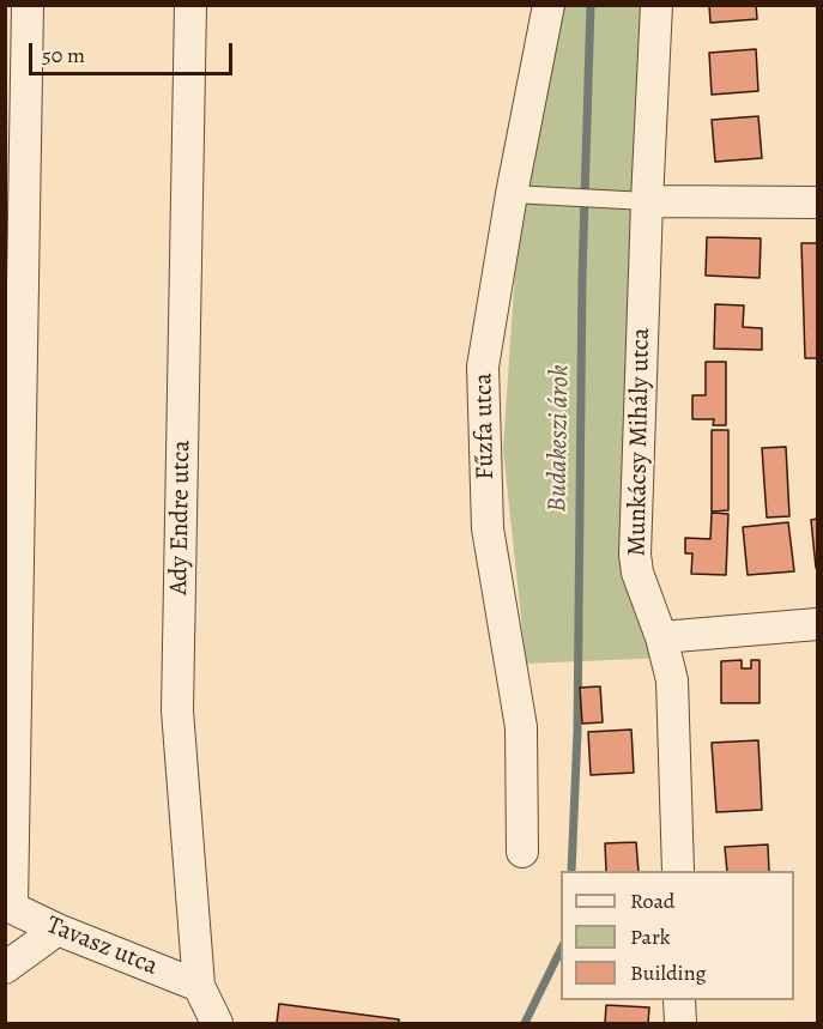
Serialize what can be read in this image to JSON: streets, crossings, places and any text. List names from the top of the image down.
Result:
{
  "streets": {
    "street": [
      "Fűzfa utca",
      "Munkácsy Mihály utca",
      "Ady Endre utca",
      "Tavasz utca"
    ]
  },
  "crossings": [
    ["Ady Endre utca", "Tavasz utca"]
  ],
  "water": ["Budakeszi árok"],
  "legend": ["Road", "Park", "Building"],
  "scale_bar": "50 m"
}
